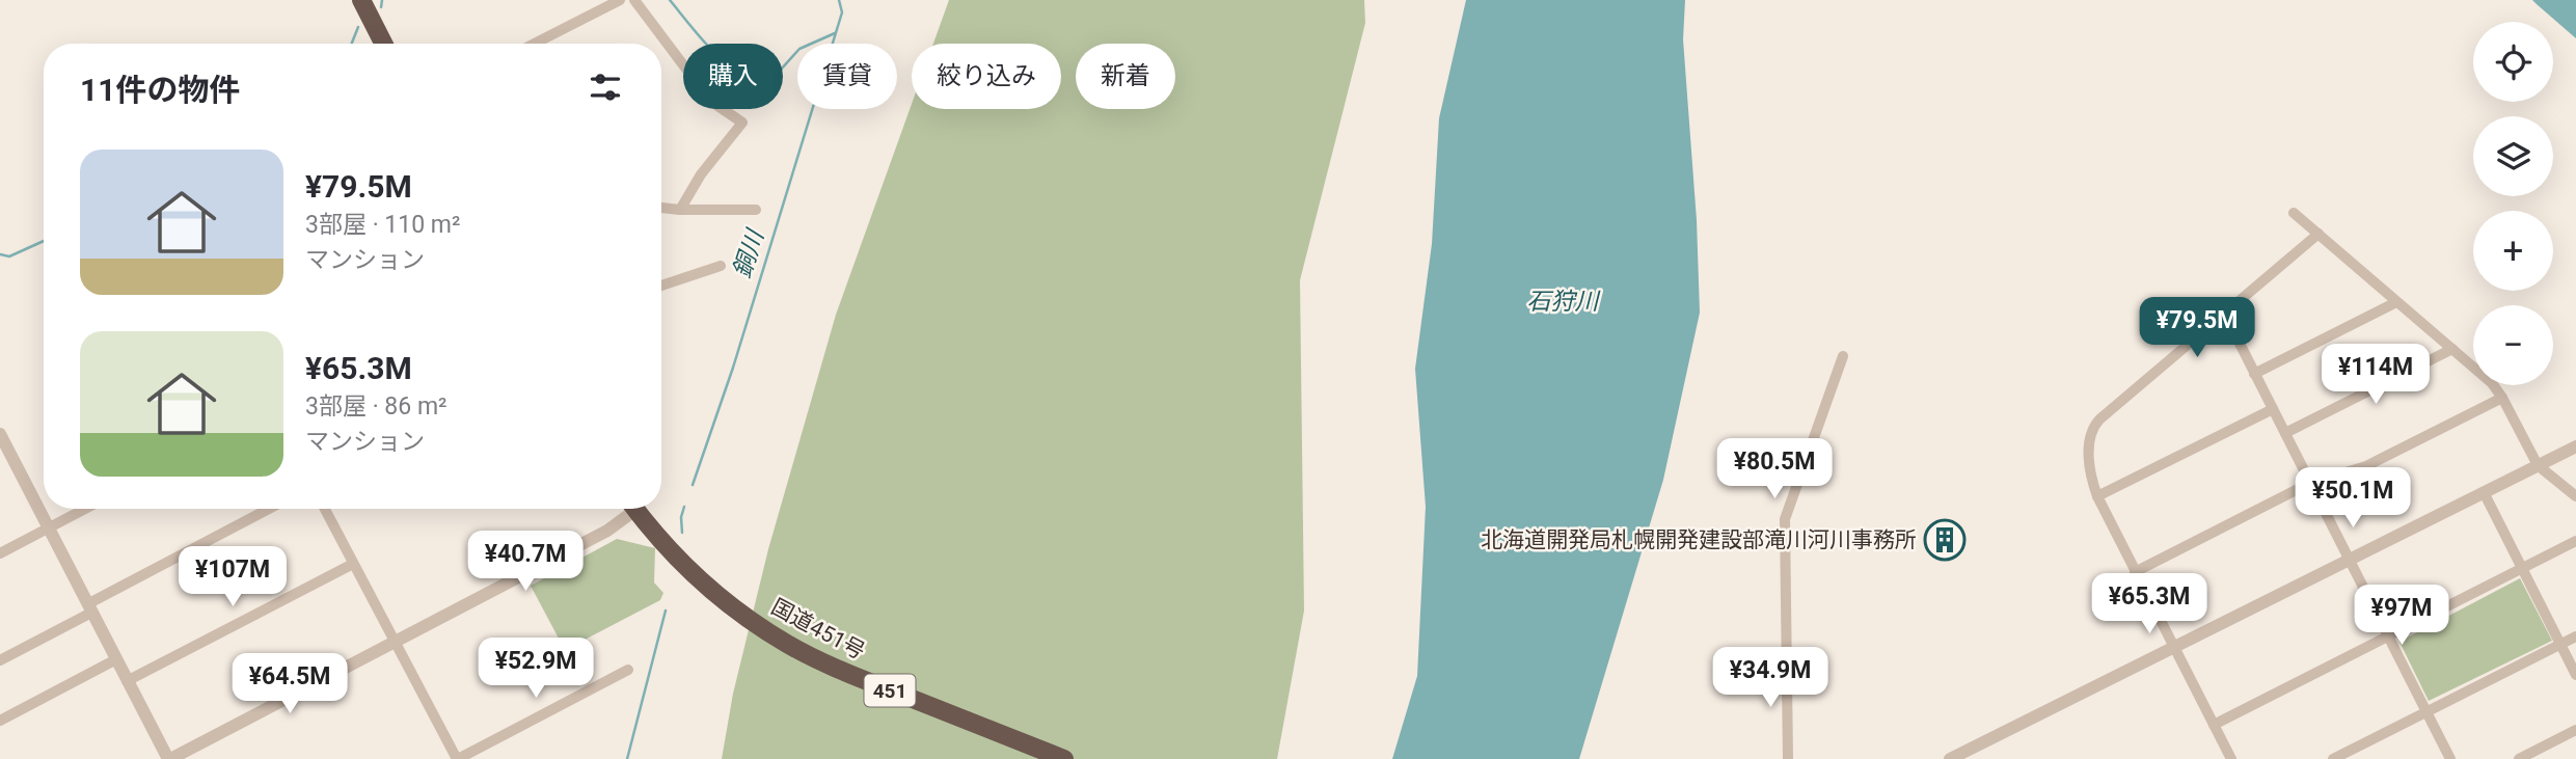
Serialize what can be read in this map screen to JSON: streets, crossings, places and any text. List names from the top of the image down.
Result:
{
  "streets": {
    "highway": ["国道451号", "451"]
  },
  "water": ["銅川", "石狩川"],
  "places": {
    "building": ["北海道開発局札幌開発建設部滝川河川事務所"]
  },
  "page": {
    "map_buttons": ["+", "−"],
    "chip": [
      "購入",
      "賃貸",
      "絞り込み",
      "新着"
    ],
    "heading": "11件の物件",
    "list": [
      {
        "name": "¥79.5M",
        "note": "3部屋 · 110 m² · マンション"
      },
      {
        "name": "¥65.3M",
        "note": "3部屋 · 86 m² · マンション"
      }
    ],
    "price": [
      "¥79.5M",
      "¥114M",
      "¥80.5M",
      "¥50.1M",
      "¥40.7M",
      "¥107M",
      "¥65.3M",
      "¥97M",
      "¥52.9M",
      "¥34.9M",
      "¥64.5M"
    ]
  }
}
